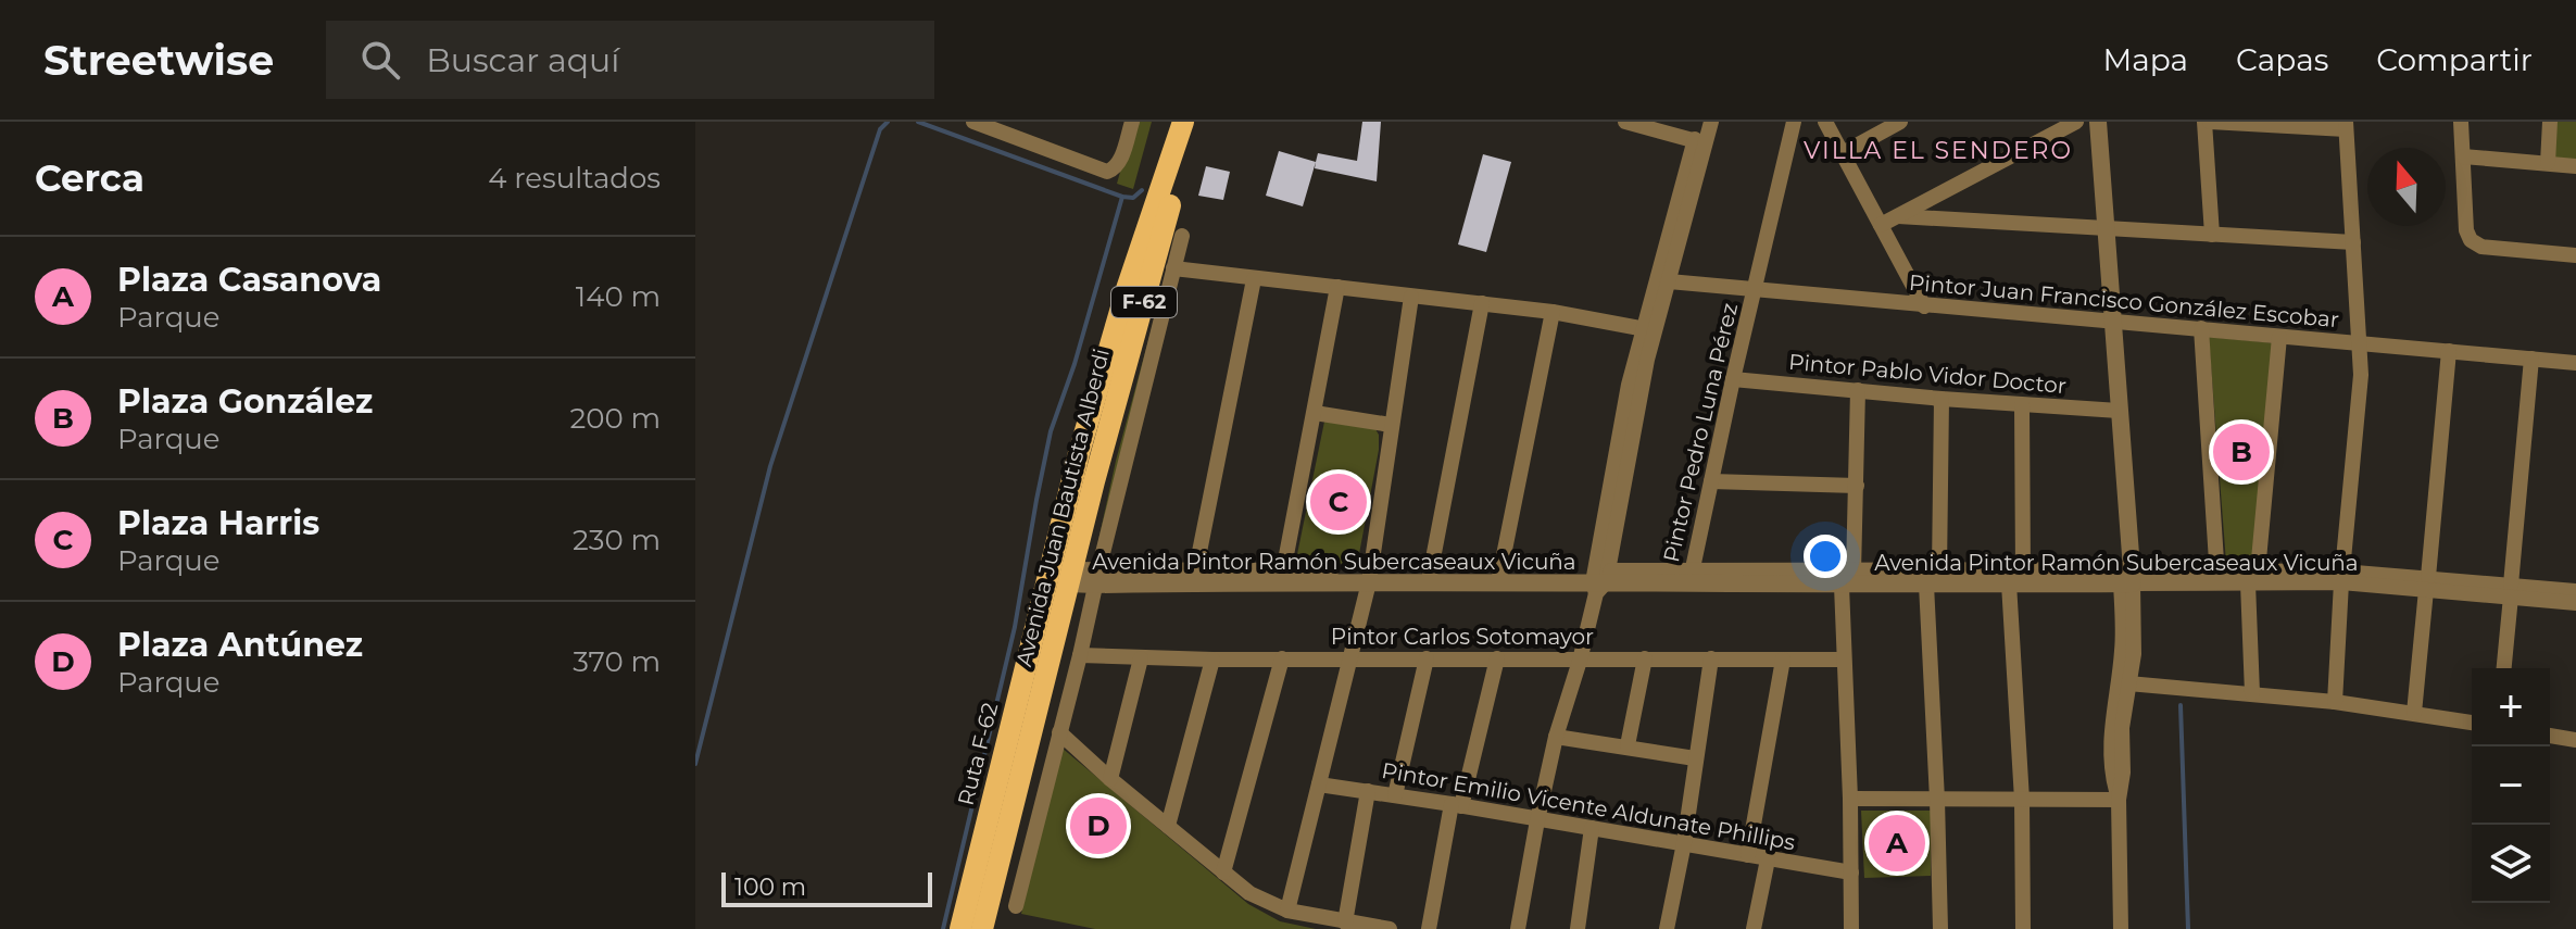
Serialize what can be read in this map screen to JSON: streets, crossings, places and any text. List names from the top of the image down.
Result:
{
  "streets": {
    "main road": ["F-62", "Avenida Juan Bautista Alberdi", "Ruta F-62"],
    "street": [
      "Pintor Juan Francisco González Escobar",
      "Pintor Pablo Vidor Doctor",
      "Pintor Pedro Luna Pérez",
      "Avenida Pintor Ramón Subercaseaux Vicuña",
      "Pintor Carlos Sotomayor",
      "Pintor Emilio Vicente Aldunate Phillips"
    ]
  },
  "crossings": [
    ["Pintor Juan Francisco González Escobar", "Pintor Pedro Luna Pérez"],
    ["Pintor Pablo Vidor Doctor", "Pintor Pedro Luna Pérez"],
    ["Pintor Pedro Luna Pérez", "Avenida Pintor Ramón Subercaseaux Vicuña"],
    ["Avenida Juan Bautista Alberdi", "Avenida Pintor Ramón Subercaseaux Vicuña"],
    ["Avenida Juan Bautista Alberdi", "Ruta F-62"],
    ["Avenida Pintor Ramón Subercaseaux Vicuña", "Ruta F-62"]
  ],
  "districts": ["VILLA EL SENDERO"],
  "scale_bar": "100 m",
  "north": "top",
  "page": {
    "header": "Streetwise",
    "search": "Buscar aquí",
    "nav": ["Mapa", "Capas", "Compartir"],
    "heading": ["Cerca", "4 resultados"],
    "list": [
      {
        "mark": "A",
        "name": "Plaza Casanova",
        "note": "Parque",
        "value": "140 m"
      },
      {
        "mark": "B",
        "name": "Plaza González",
        "note": "Parque",
        "value": "200 m"
      },
      {
        "mark": "C",
        "name": "Plaza Harris",
        "note": "Parque",
        "value": "230 m"
      },
      {
        "mark": "D",
        "name": "Plaza Antúnez",
        "note": "Parque",
        "value": "370 m"
      }
    ],
    "pins": [
      "B",
      "C",
      "D",
      "A"
    ],
    "map_buttons": ["+", "−"],
    "scale": "100 m"
  }
}
